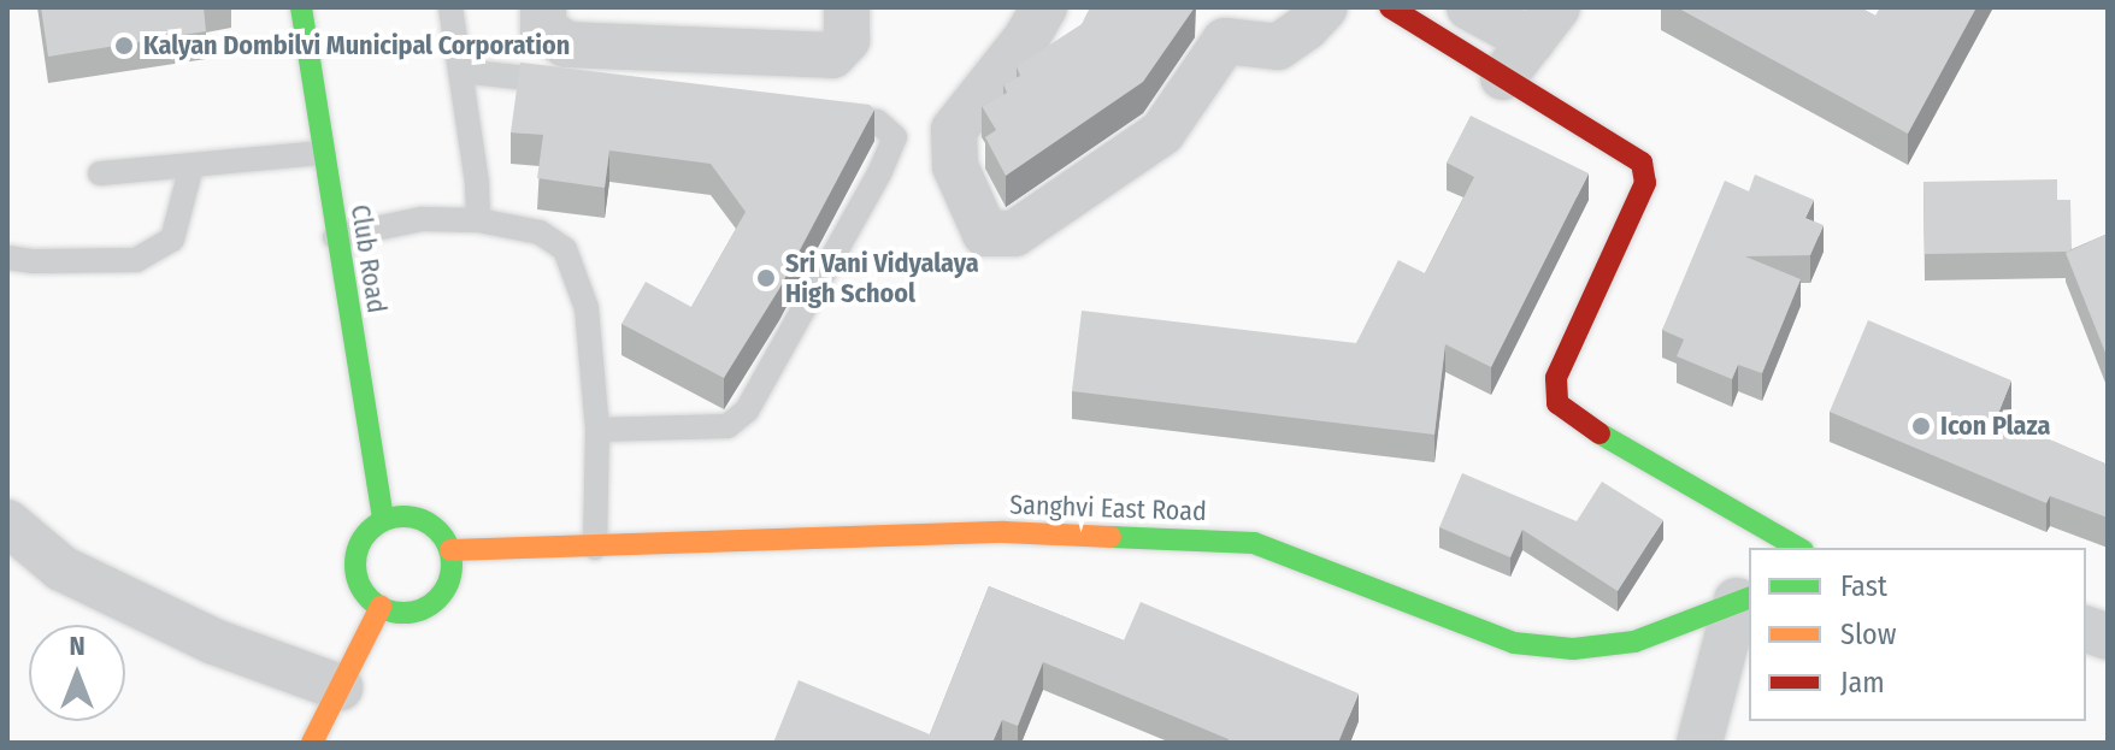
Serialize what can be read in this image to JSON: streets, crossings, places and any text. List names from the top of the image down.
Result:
{
  "streets": {
    "street": ["Club Road", "Sanghvi East Road"]
  },
  "crossings": [
    ["Club Road", "Sanghvi East Road"]
  ],
  "places": ["Kalyan Dombilvi Municipal Corporation", "Sri Vani Vidyalaya High School", "Icon Plaza"],
  "legend": ["Fast", "Slow", "Jam"],
  "north": "top"
}
